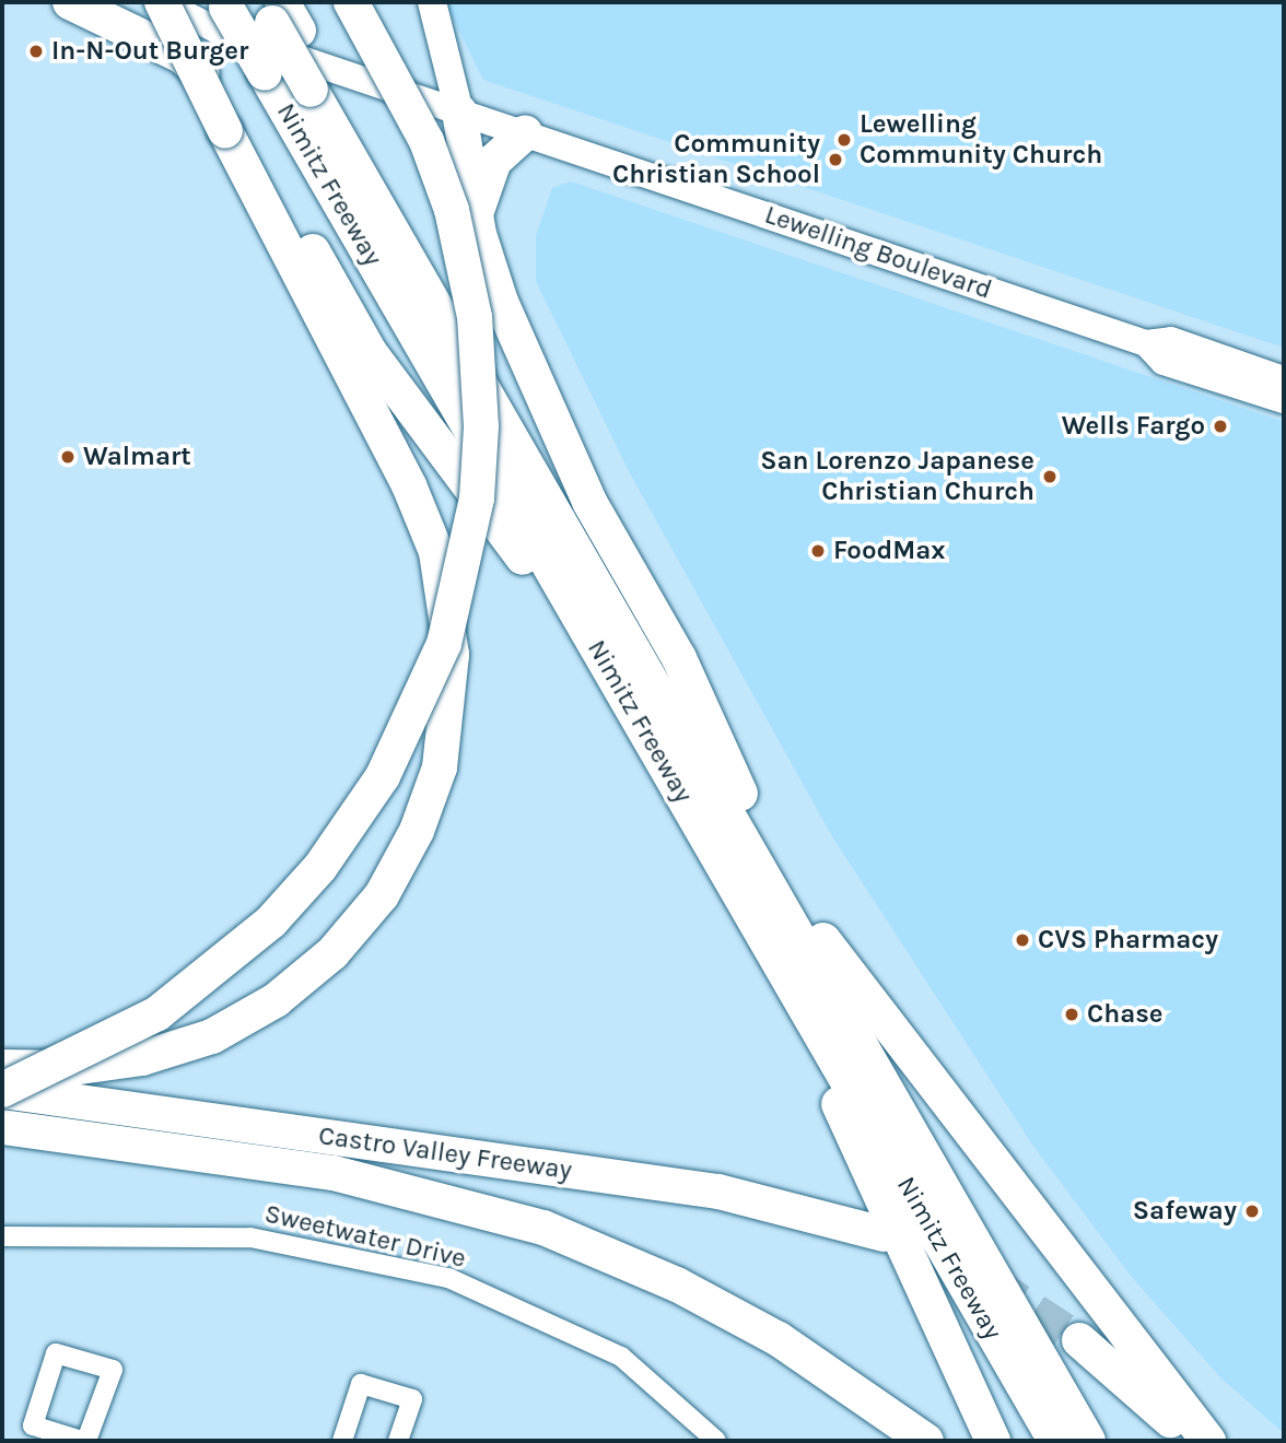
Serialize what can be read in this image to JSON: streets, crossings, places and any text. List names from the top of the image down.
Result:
{
  "streets": {
    "highway": ["Nimitz Freeway", "Castro Valley Freeway"],
    "main road": ["Lewelling Boulevard"],
    "street": ["Sweetwater Drive"]
  },
  "crossings": [
    ["Nimitz Freeway", "Lewelling Boulevard"]
  ],
  "places": [
    "In-N-Out Burger",
    "Lewelling Community Church",
    "Community Christian School",
    "Wells Fargo",
    "Walmart",
    "San Lorenzo Japanese Christian Church",
    "FoodMax",
    "CVS Pharmacy",
    "Chase",
    "Safeway"
  ]
}
